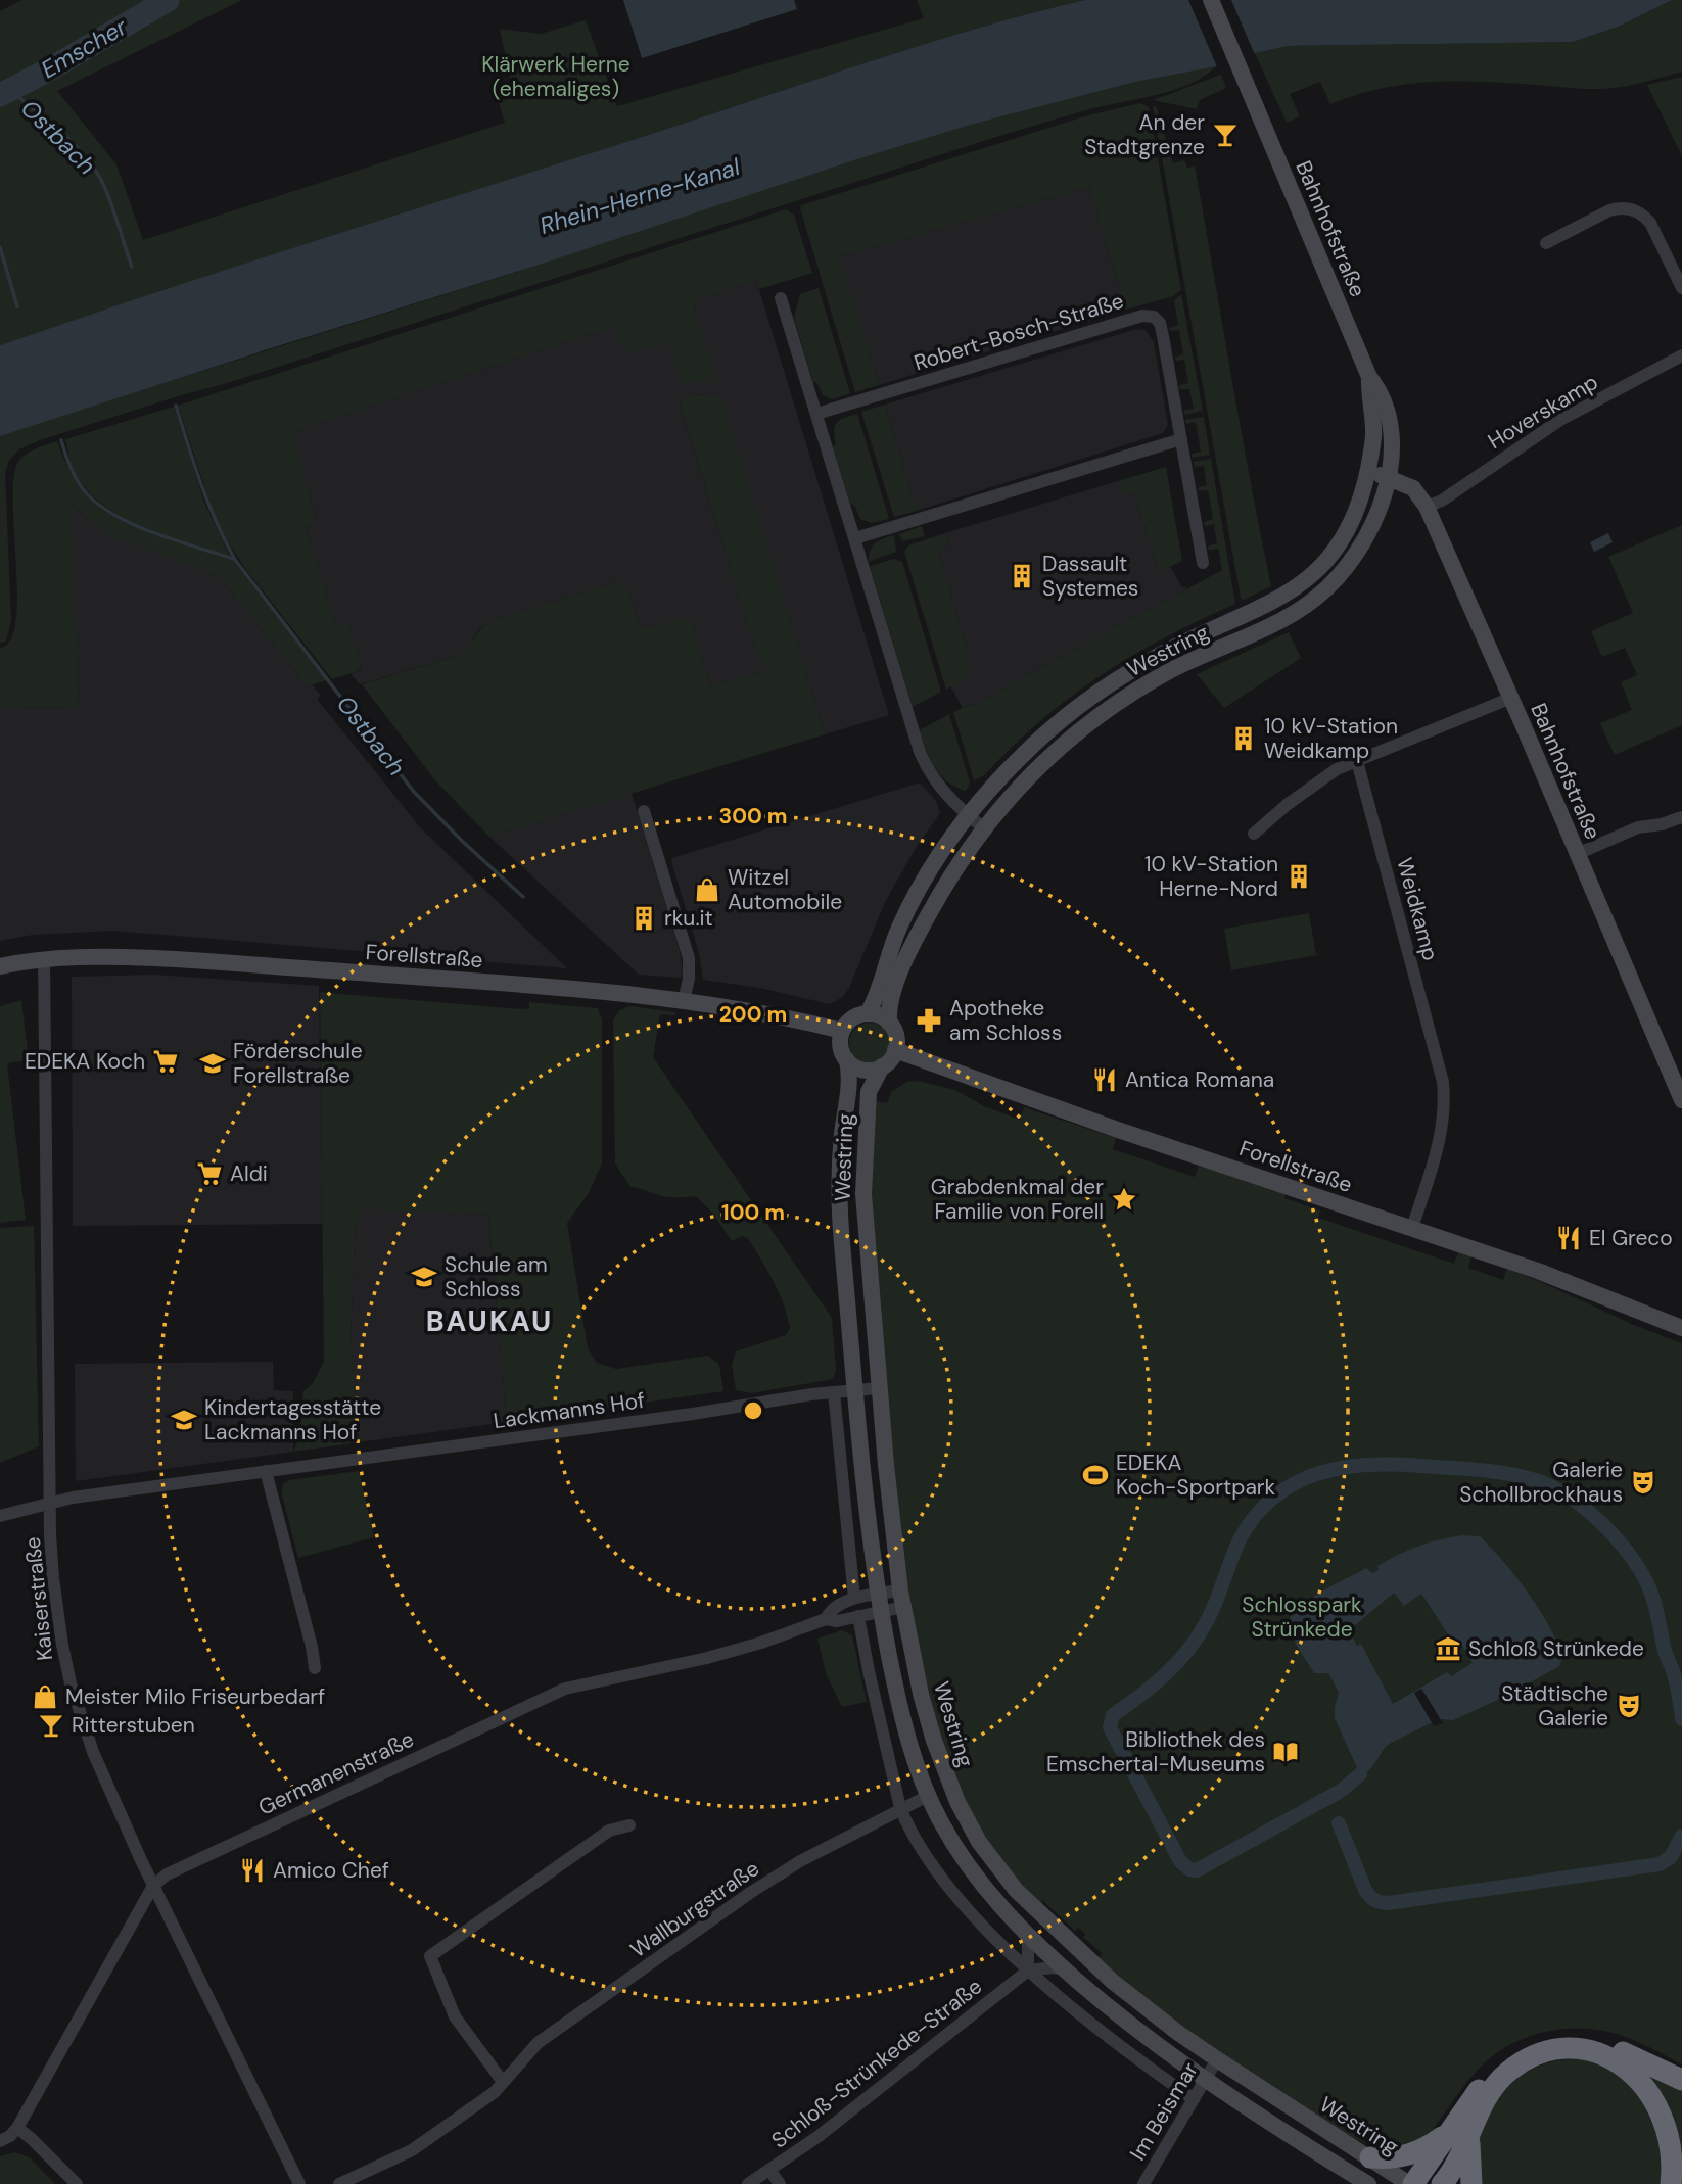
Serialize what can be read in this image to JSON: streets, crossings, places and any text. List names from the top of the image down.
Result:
{
  "streets": {
    "main road": ["Bahnhofstraße", "Westring", "Forellstraße"],
    "street": [
      "Robert-Bosch-Straße",
      "Hoverskamp",
      "Weidkamp",
      "Lackmanns Hof",
      "Kaiserstraße",
      "Germanenstraße",
      "Wallburgstraße",
      "Schloß-Strünkede-Straße",
      "Im Beismar"
    ]
  },
  "crossings": [
    ["Bahnhofstraße", "Hoverskamp"],
    ["Bahnhofstraße", "Westring"],
    ["Westring", "Forellstraße"],
    ["Westring", "Lackmanns Hof"],
    ["Westring", "Germanenstraße"],
    ["Westring", "Wallburgstraße"],
    ["Westring", "Im Beismar"],
    ["Weidkamp", "Forellstraße"],
    ["Forellstraße", "Kaiserstraße"],
    ["Lackmanns Hof", "Kaiserstraße"],
    ["Kaiserstraße", "Germanenstraße"]
  ],
  "districts": ["BAUKAU"],
  "water": ["Emscher", "Ostbach", "Rhein-Herne-Kanal"],
  "parks": ["Klärwerk Herne (ehemaliges)", "Schlosspark Strünkede"],
  "places": {
    "bar": ["An der Stadtgrenze", "Ritterstuben"],
    "building": [
      "Dassault Systemes",
      "10 kV-Station Weidkamp",
      "10 kV-Station Herne-Nord",
      "rku.it"
    ],
    "shop": ["Witzel Automobile", "Meister Milo Friseurbedarf"],
    "pharmacy": ["Apotheke am Schloss"],
    "supermarket": ["EDEKA Koch", "Aldi"],
    "school or university": ["Förderschule Forellstraße", "Schule am Schloss", "Kindertagesstätte Lackmanns Hof"],
    "restaurant": ["Antica Romana", "El Greco", "Amico Chef"],
    "place": ["Grabdenkmal der Familie von Forell"],
    "sports": ["EDEKA Koch-Sportpark"],
    "theatre": ["Galerie Schollbrockhaus", "Städtische Galerie"],
    "museum": ["Schloß Strünkede"],
    "library": ["Bibliothek des Emschertal-Museums"]
  },
  "rings": ["300 m", "200 m", "100 m"]
}
